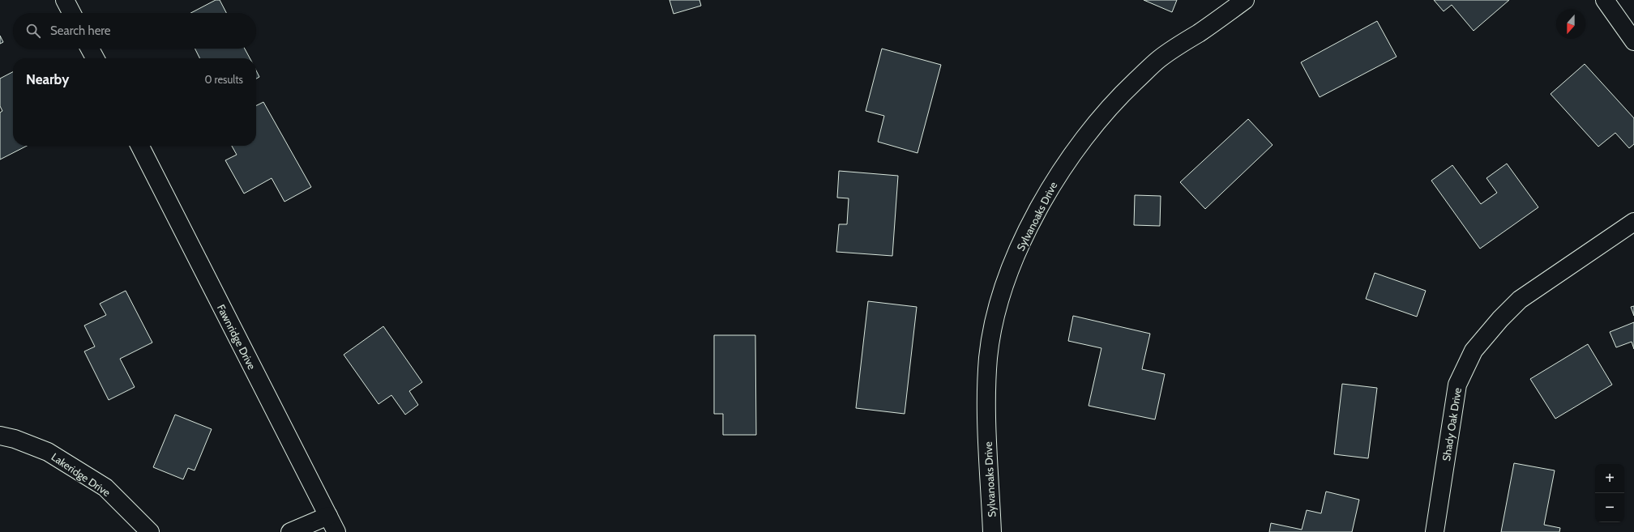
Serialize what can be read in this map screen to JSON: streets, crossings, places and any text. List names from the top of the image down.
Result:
{
  "streets": {
    "street": [
      "Sylvanoaks Drive",
      "Fawnridge Drive",
      "Shady Oak Drive",
      "Lakeridge Drive"
    ]
  },
  "north": "bottom",
  "page": {
    "search": "Search here",
    "heading": ["Nearby", "0 results"],
    "map_buttons": ["+", "−"]
  }
}
